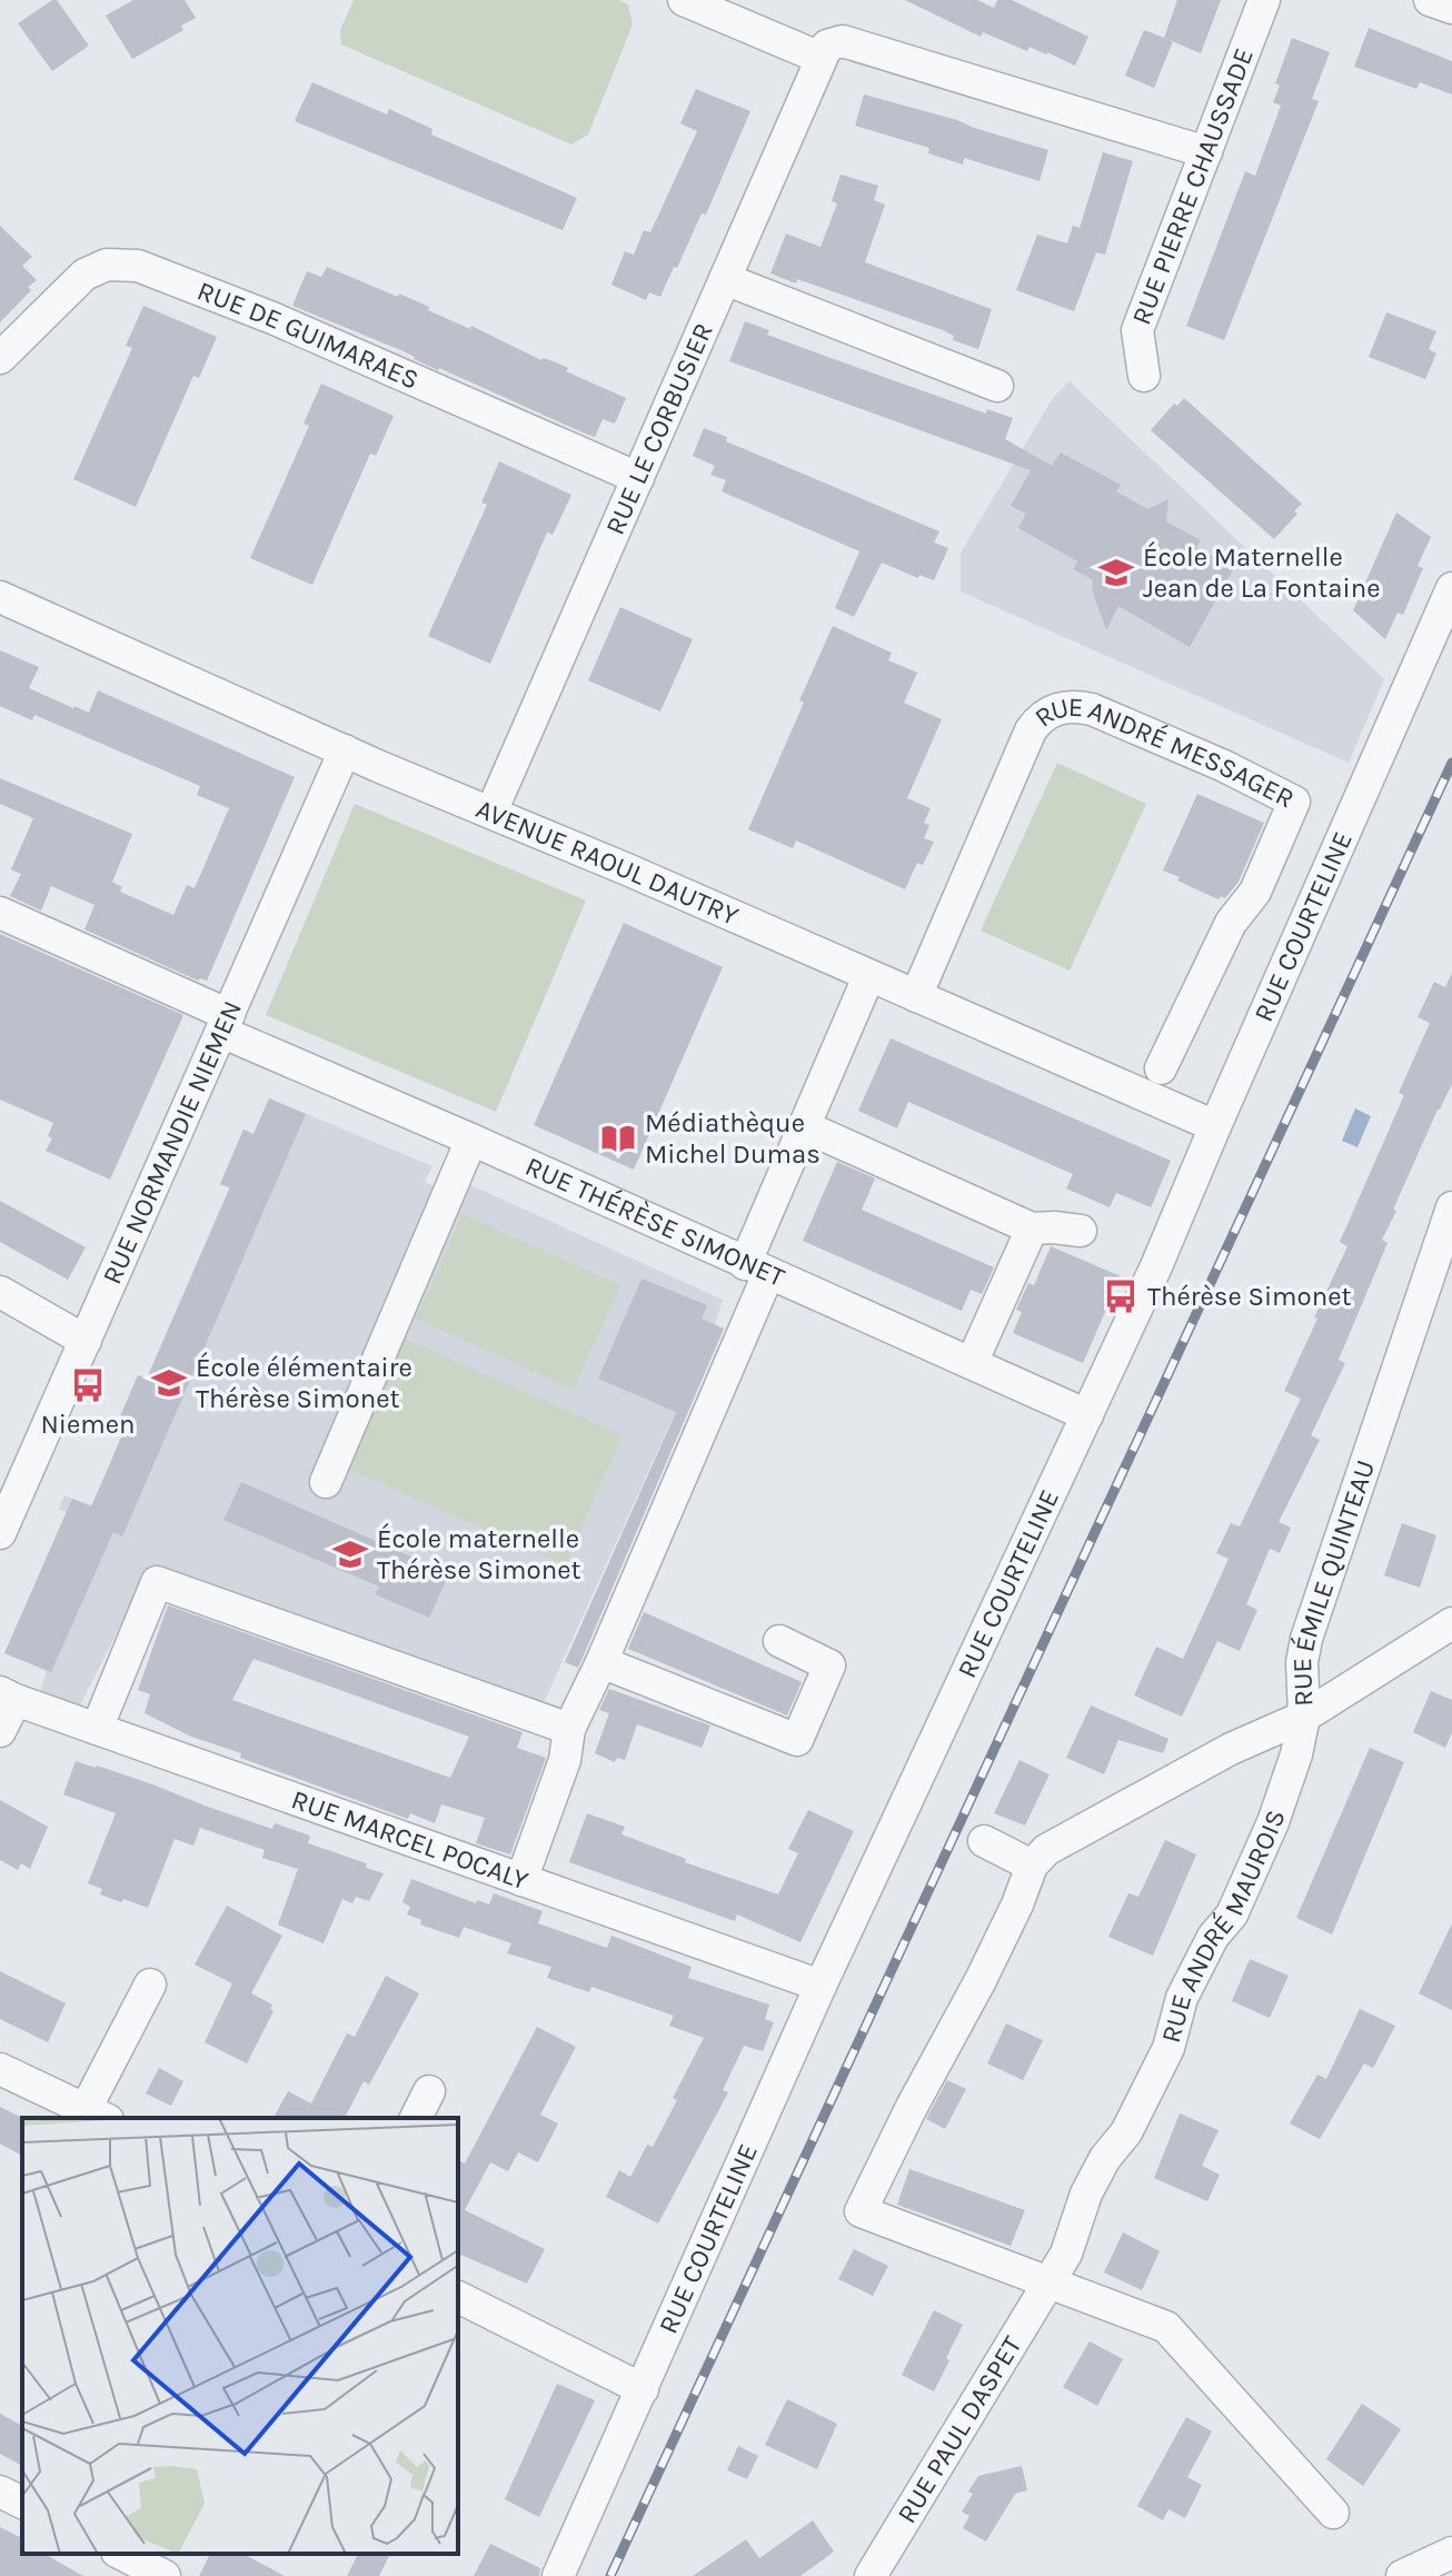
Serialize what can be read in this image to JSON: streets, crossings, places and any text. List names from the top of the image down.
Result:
{
  "streets": {
    "street": [
      "RUE PIERRE CHAUSSADE",
      "RUE DE GUIMARAES",
      "RUE LE CORBUSIER",
      "RUE ANDRÉ MESSAGER",
      "AVENUE RAOUL DAUTRY",
      "RUE COURTELINE",
      "RUE NORMANDIE NIEMEN",
      "RUE THÉRÈSE SIMONET",
      "RUE ÉMILE QUINTEAU",
      "RUE MARCEL POCALY",
      "RUE ANDRÉ MAUROIS",
      "RUE PAUL DASPET"
    ]
  },
  "crossings": [
    ["RUE DE GUIMARAES", "RUE LE CORBUSIER"],
    ["RUE LE CORBUSIER", "AVENUE RAOUL DAUTRY"],
    ["RUE ANDRÉ MESSAGER", "AVENUE RAOUL DAUTRY"],
    ["AVENUE RAOUL DAUTRY", "RUE COURTELINE"],
    ["AVENUE RAOUL DAUTRY", "RUE NORMANDIE NIEMEN"],
    ["RUE COURTELINE", "RUE THÉRÈSE SIMONET"],
    ["RUE COURTELINE", "RUE MARCEL POCALY"],
    ["RUE NORMANDIE NIEMEN", "RUE THÉRÈSE SIMONET"],
    ["RUE ÉMILE QUINTEAU", "RUE ANDRÉ MAUROIS"],
    ["RUE ANDRÉ MAUROIS", "RUE PAUL DASPET"]
  ],
  "places": {
    "school or university": ["École Maternelle Jean de La Fontaine", "École élémentaire Thérèse Simonet", "École maternelle Thérèse Simonet"],
    "library": ["Médiathèque Michel Dumas"],
    "bus stop": ["Thérèse Simonet", "Niemen"]
  }
}
